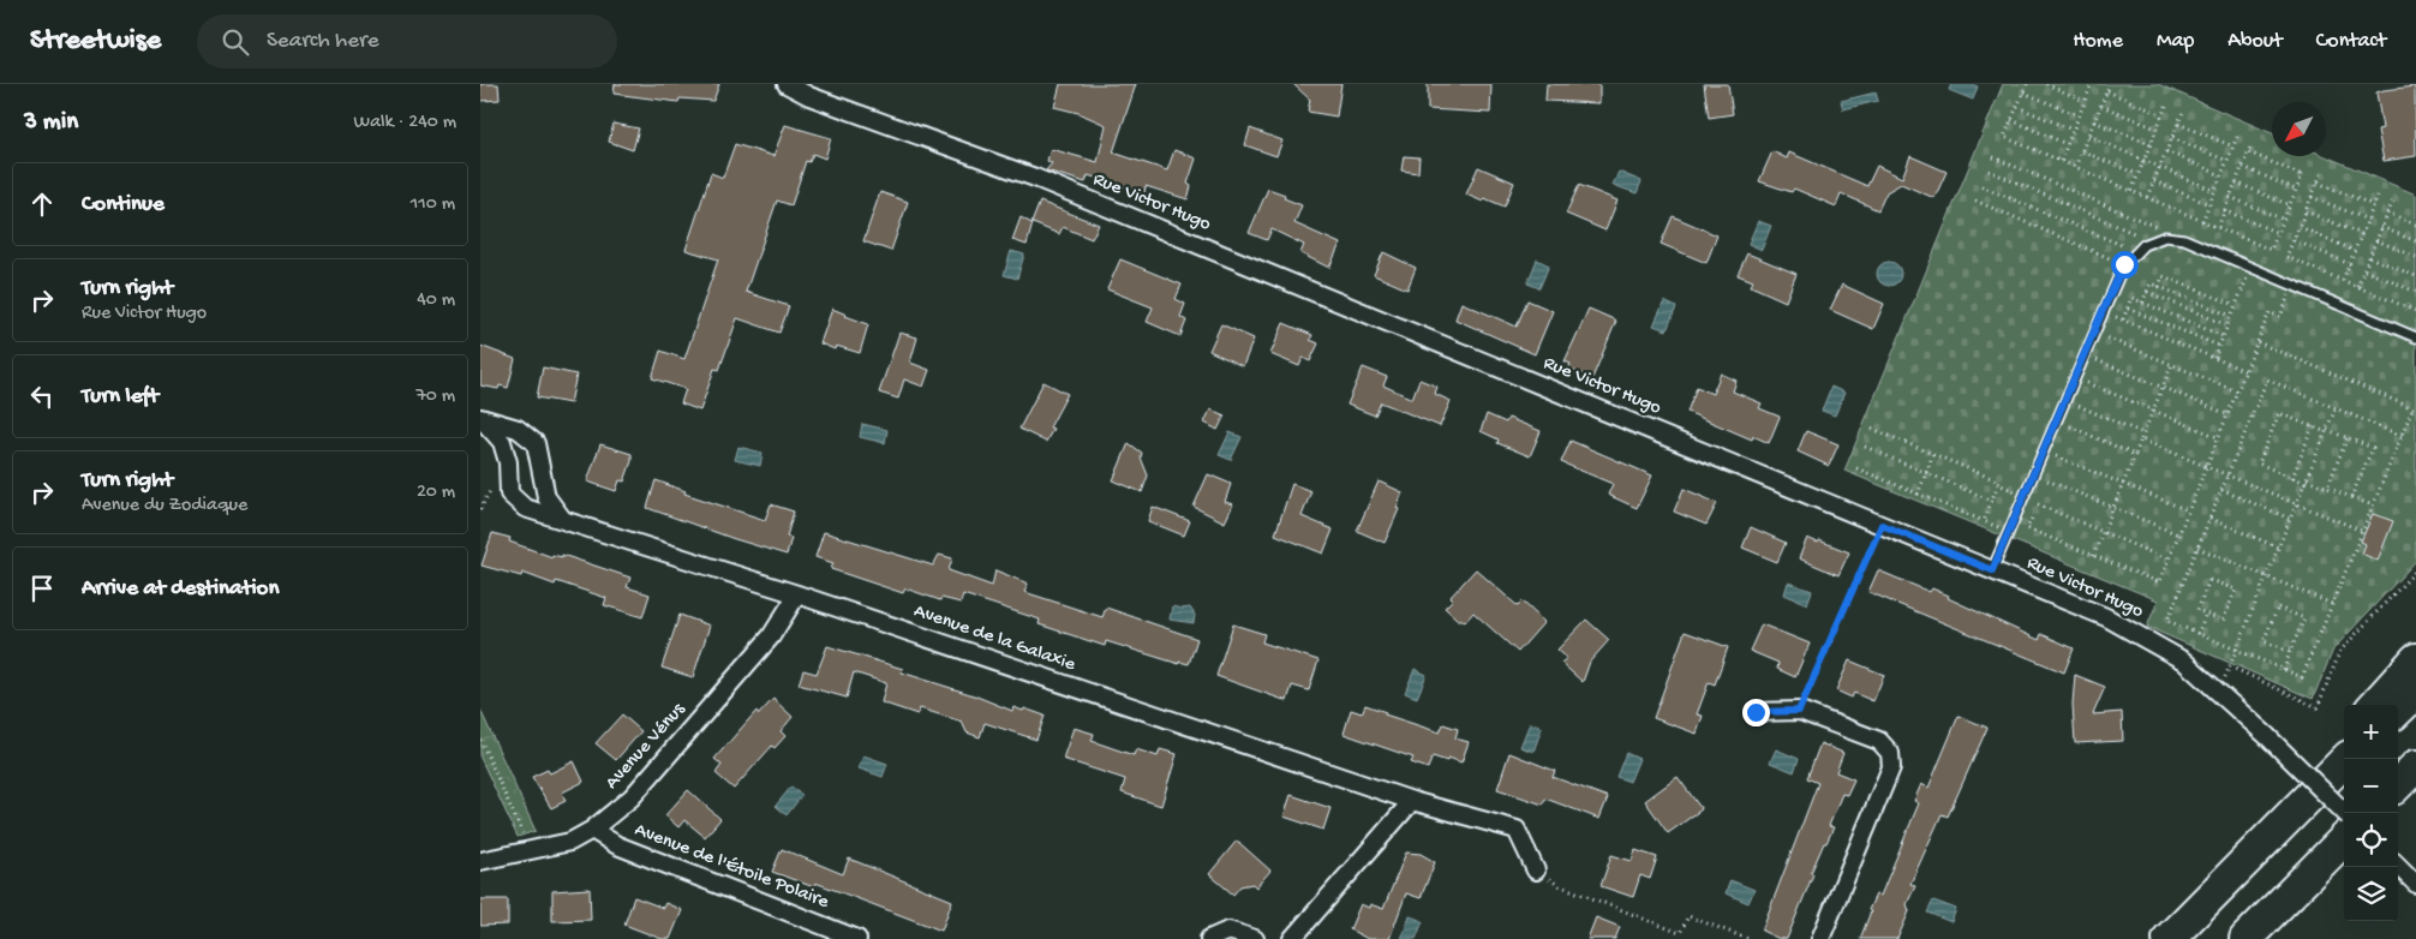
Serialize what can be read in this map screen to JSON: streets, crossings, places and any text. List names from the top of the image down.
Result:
{
  "streets": {
    "street": [
      "Rue Victor Hugo",
      "Avenue de la Galaxie",
      "Avenue Vénus",
      "Avenue de l'Étoile Polaire"
    ]
  },
  "crossings": [
    ["Avenue de la Galaxie", "Avenue Vénus"],
    ["Avenue Vénus", "Avenue de l'Étoile Polaire"]
  ],
  "north": "bottom left",
  "page": {
    "header": "Streetwise",
    "search": "Search here",
    "nav": [
      "Home",
      "Map",
      "About",
      "Contact"
    ],
    "heading": ["3 min", "Walk · 240 m"],
    "list": [
      ["Continue", "110 m"],
      ["Turn right", "Rue Victor Hugo", "40 m"],
      ["Turn left", "70 m"],
      ["Turn right", "Avenue du Zodiaque", "20 m"],
      "Arrive at destination"
    ],
    "map_buttons": ["+", "−"]
  }
}
